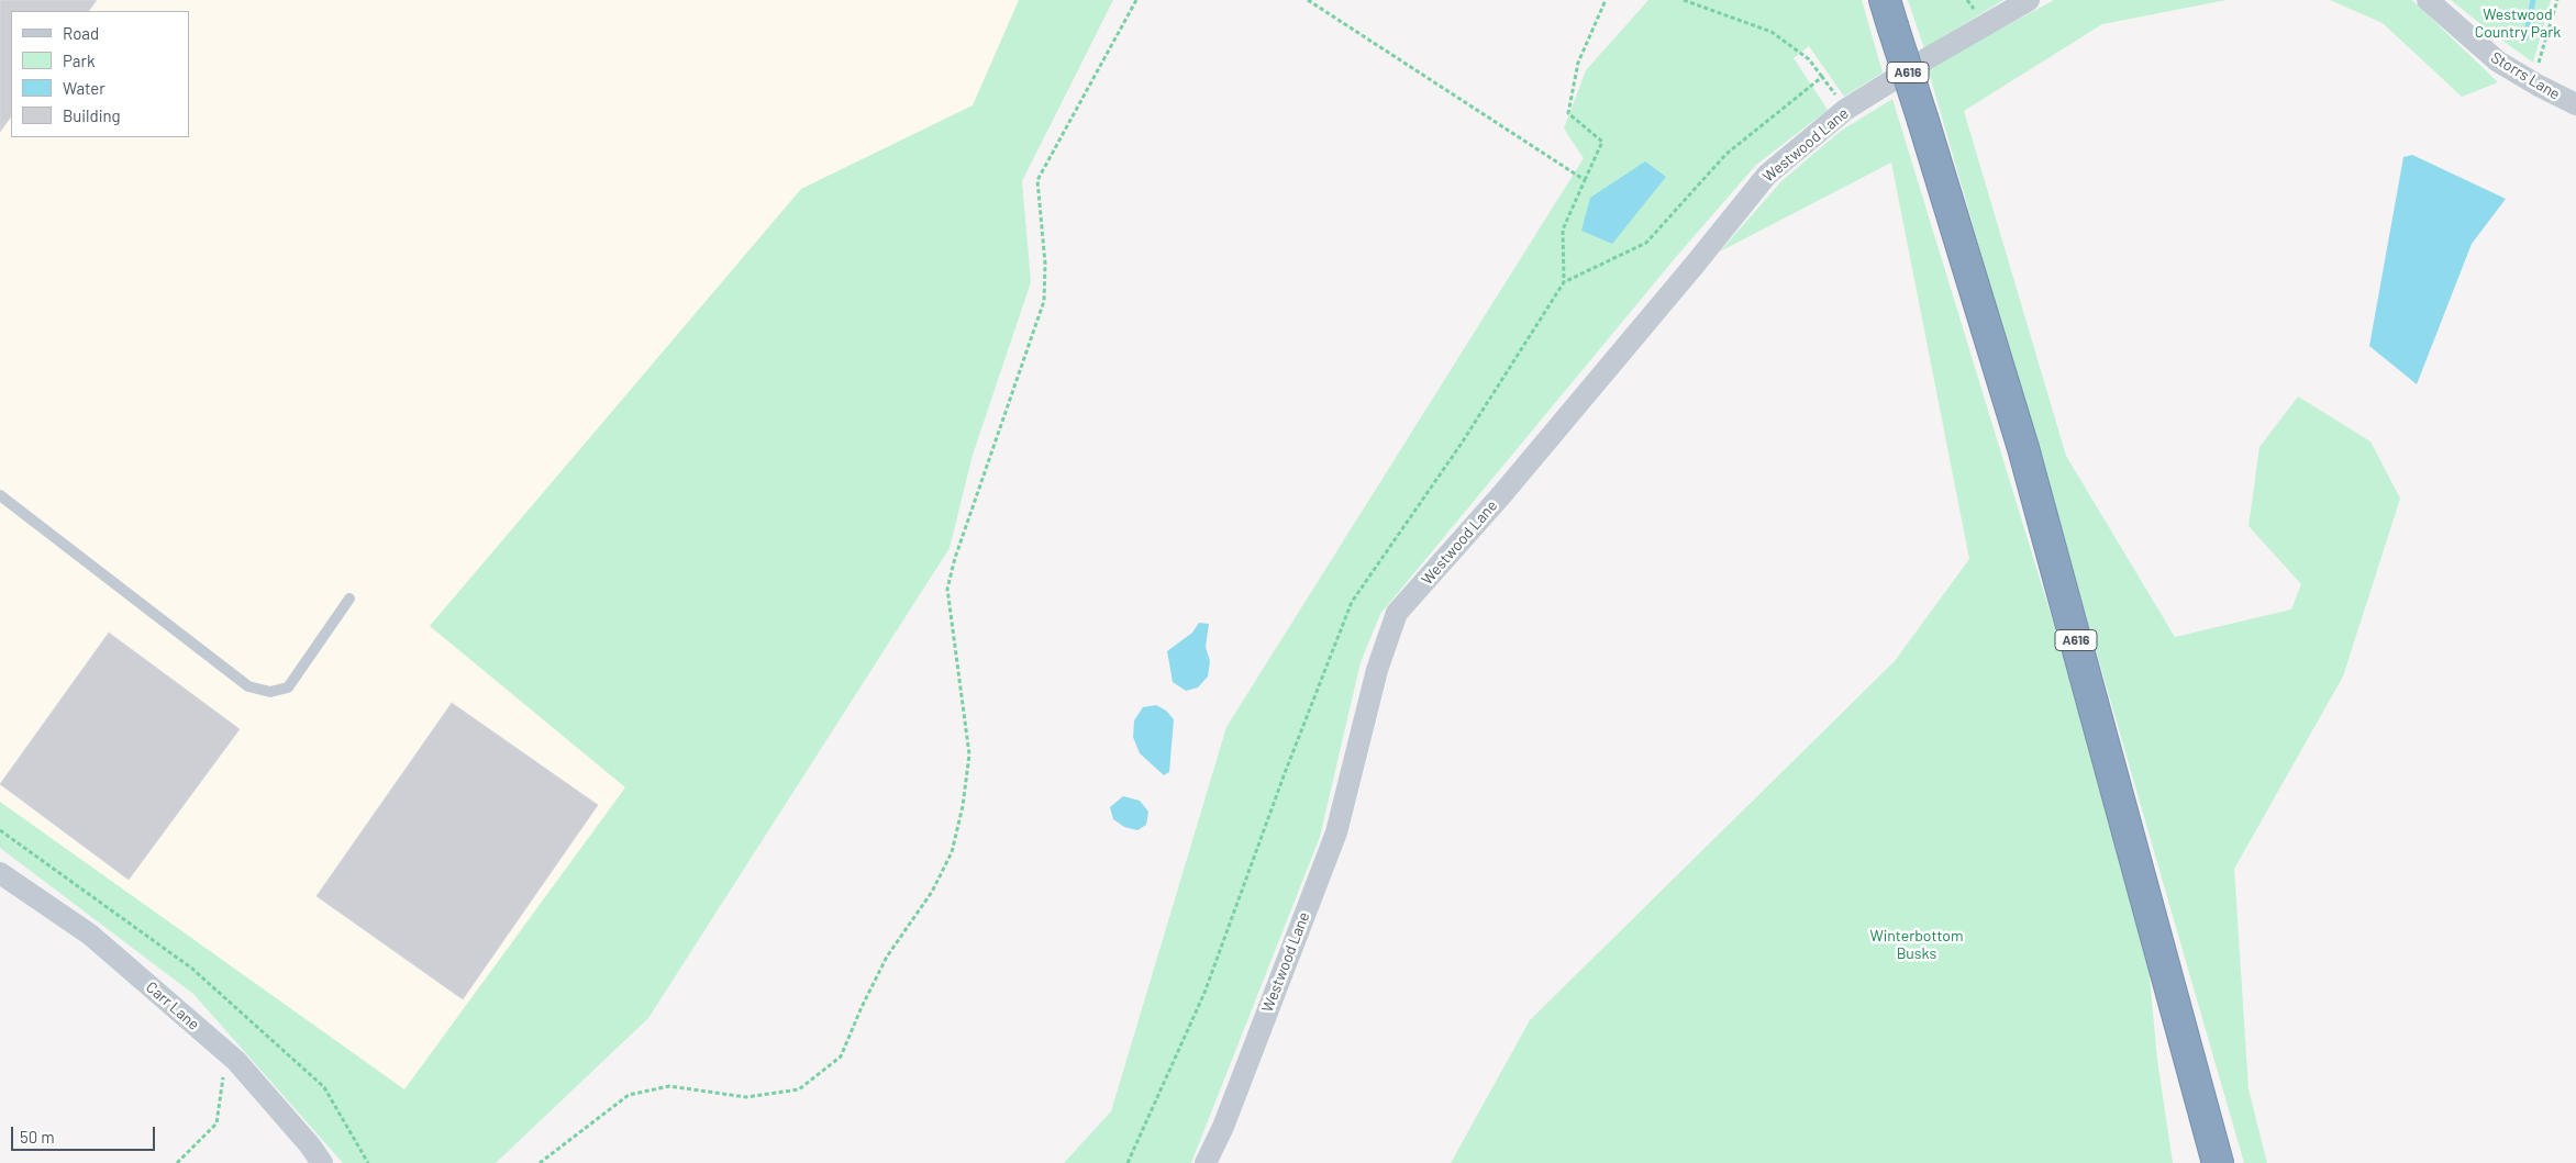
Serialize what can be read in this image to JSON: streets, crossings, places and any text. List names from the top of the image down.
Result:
{
  "streets": {
    "highway": ["A616"],
    "street": ["Storrs Lane", "Westwood Lane", "Carr Lane"]
  },
  "parks": ["Westwood Country Park", "Winterbottom Busks"],
  "legend": [
    "Road",
    "Park",
    "Water",
    "Building"
  ],
  "scale_bar": "50 m"
}
